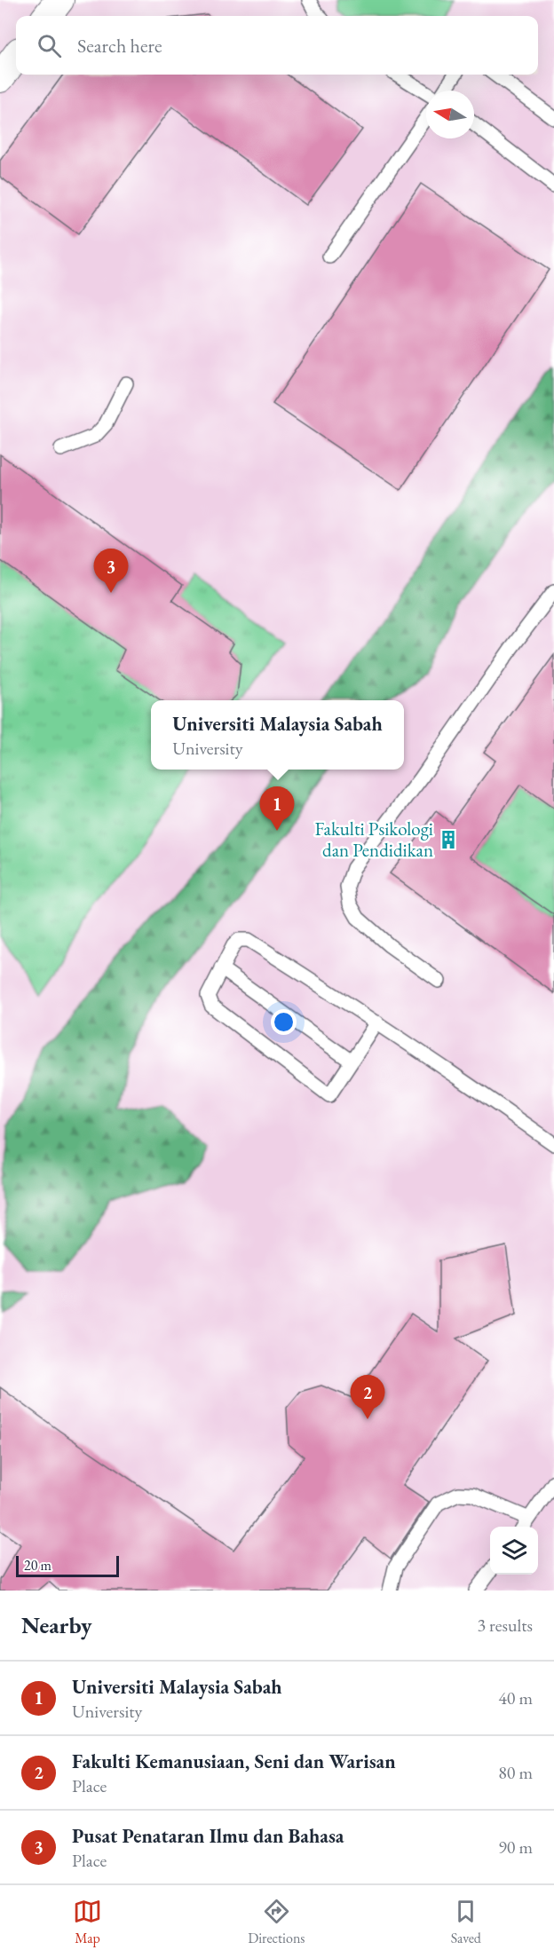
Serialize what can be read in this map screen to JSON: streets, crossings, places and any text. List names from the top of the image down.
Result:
{
  "places": {
    "building": ["Fakulti Psikologi dan Pendidikan"]
  },
  "scale_bar": "20 m",
  "north": "left",
  "page": {
    "search": "Search here",
    "pins": ["3", "1", "2"],
    "popup": ["Universiti Malaysia Sabah", "University"],
    "scale": "20 m",
    "heading": ["Nearby", "3 results"],
    "list": [
      {
        "mark": "1",
        "name": "Universiti Malaysia Sabah",
        "note": "University",
        "value": "40 m"
      },
      {
        "mark": "2",
        "name": "Fakulti Kemanusiaan, Seni dan Warisan",
        "note": "Place",
        "value": "80 m"
      },
      {
        "mark": "3",
        "name": "Pusat Penataran Ilmu dan Bahasa",
        "note": "Place",
        "value": "90 m"
      }
    ],
    "nav": ["Map", "Directions", "Saved"]
  }
}
